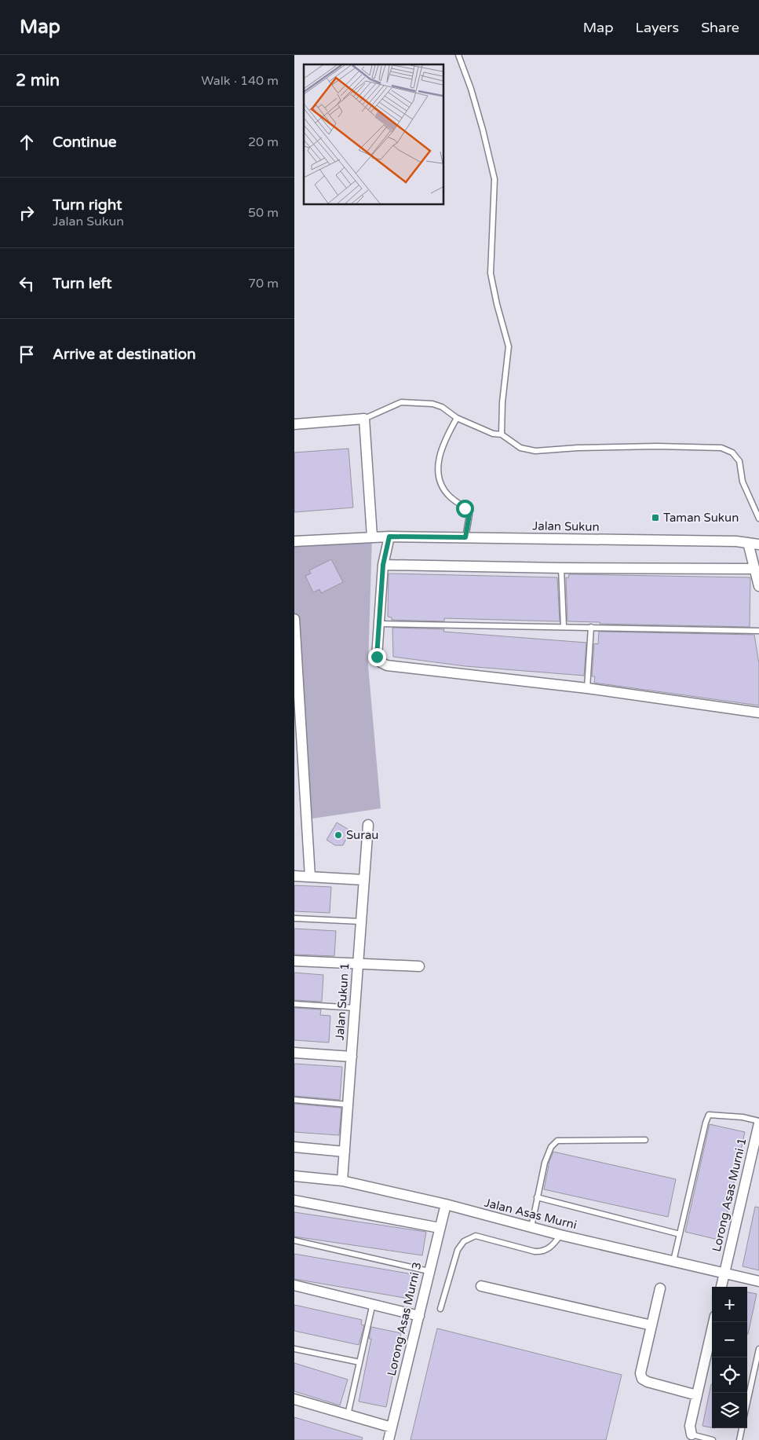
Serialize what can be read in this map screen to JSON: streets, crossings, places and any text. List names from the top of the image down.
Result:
{
  "streets": {
    "street": [
      "Jalan Sukun",
      "Jalan Sukun 1",
      "Lorong Asas Murni 1",
      "Jalan Asas Murni",
      "Lorong Asas Murni 3"
    ]
  },
  "crossings": [
    ["Jalan Sukun 1", "Jalan Asas Murni"],
    ["Lorong Asas Murni 1", "Jalan Asas Murni"],
    ["Jalan Asas Murni", "Lorong Asas Murni 3"]
  ],
  "places": {
    "transit": ["Taman Sukun"],
    "other": ["Surau"]
  },
  "page": {
    "header": "Map",
    "nav": ["Map", "Layers", "Share"],
    "heading": ["2 min", "Walk · 140 m"],
    "list": [
      ["Continue", "20 m"],
      ["Turn right", "Jalan Sukun", "50 m"],
      ["Turn left", "70 m"],
      "Arrive at destination"
    ],
    "map_buttons": ["+", "−"]
  }
}
